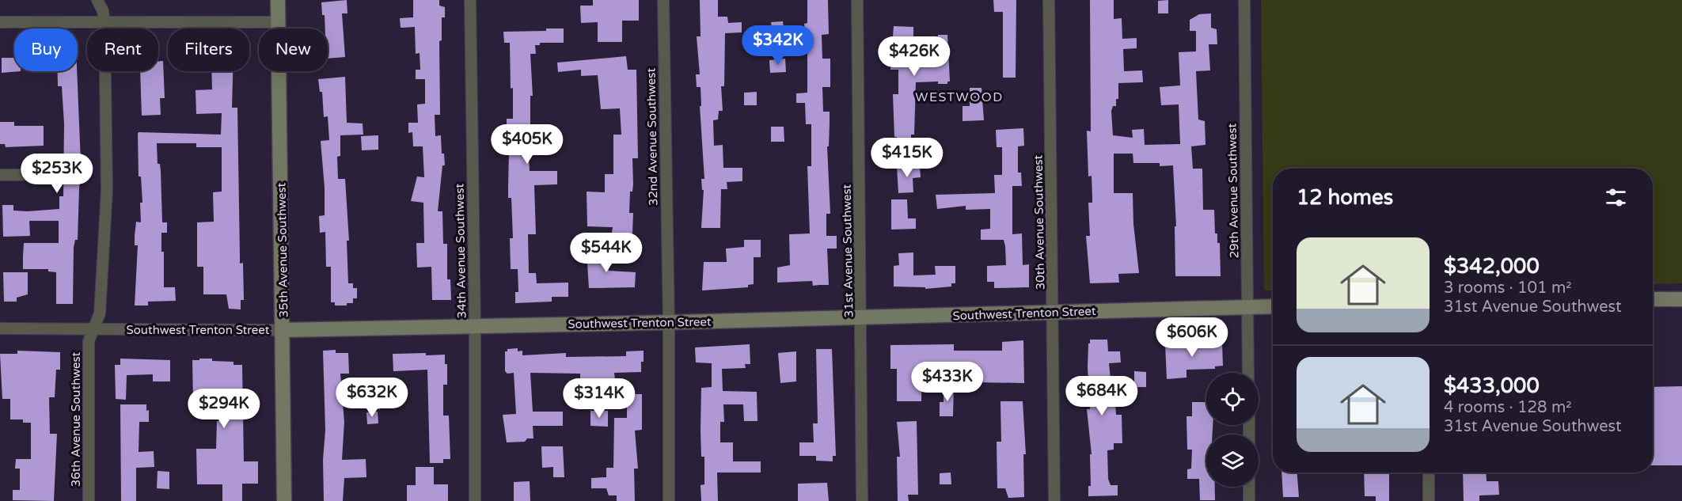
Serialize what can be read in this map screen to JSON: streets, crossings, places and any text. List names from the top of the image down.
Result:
{
  "streets": {
    "street": [
      "32nd Avenue Southwest",
      "29th Avenue Southwest",
      "30th Avenue Southwest",
      "35th Avenue Southwest",
      "34th Avenue Southwest",
      "31st Avenue Southwest",
      "Southwest Trenton Street",
      "36th Avenue Southwest"
    ]
  },
  "crossings": [
    ["32nd Avenue Southwest", "Southwest Trenton Street"],
    ["29th Avenue Southwest", "Southwest Trenton Street"],
    ["30th Avenue Southwest", "Southwest Trenton Street"],
    ["35th Avenue Southwest", "Southwest Trenton Street"],
    ["34th Avenue Southwest", "Southwest Trenton Street"],
    ["31st Avenue Southwest", "Southwest Trenton Street"],
    ["Southwest Trenton Street", "36th Avenue Southwest"]
  ],
  "districts": ["WESTWOOD"],
  "page": {
    "price": [
      "$342K",
      "$426K",
      "$405K",
      "$415K",
      "$253K",
      "$544K",
      "$606K",
      "$433K",
      "$684K",
      "$632K",
      "$314K",
      "$294K"
    ],
    "chip": [
      "Buy",
      "Rent",
      "Filters",
      "New"
    ],
    "heading": "12 homes",
    "list": [
      {
        "name": "$342,000",
        "note": "3 rooms · 101 m² · 31st Avenue Southwest"
      },
      {
        "name": "$433,000",
        "note": "4 rooms · 128 m² · 31st Avenue Southwest"
      }
    ]
  }
}
